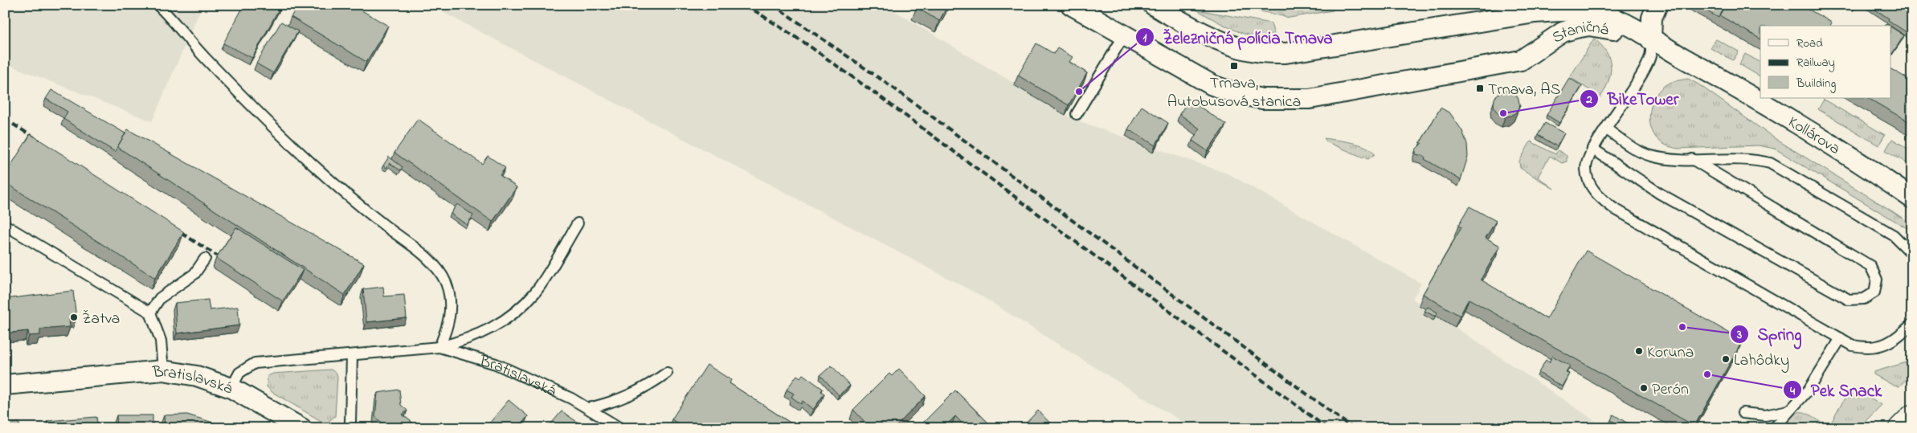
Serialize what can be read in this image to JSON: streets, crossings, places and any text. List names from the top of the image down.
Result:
{
  "streets": {
    "street": ["Staničná", "Kollárova", "Bratislavská"]
  },
  "crossings": [
    ["Staničná", "Kollárova"]
  ],
  "places": {
    "transit": ["Trnava, Autobusová stanica", "Trnava, AS"],
    "other": [
      "Železničná polícia Trnava",
      "BikeTower",
      "Žatva",
      "Spring",
      "Koruna",
      "Lahôdky",
      "Pek Snack",
      "Perón"
    ]
  },
  "legend": ["Road", "Railway", "Building"]
}
